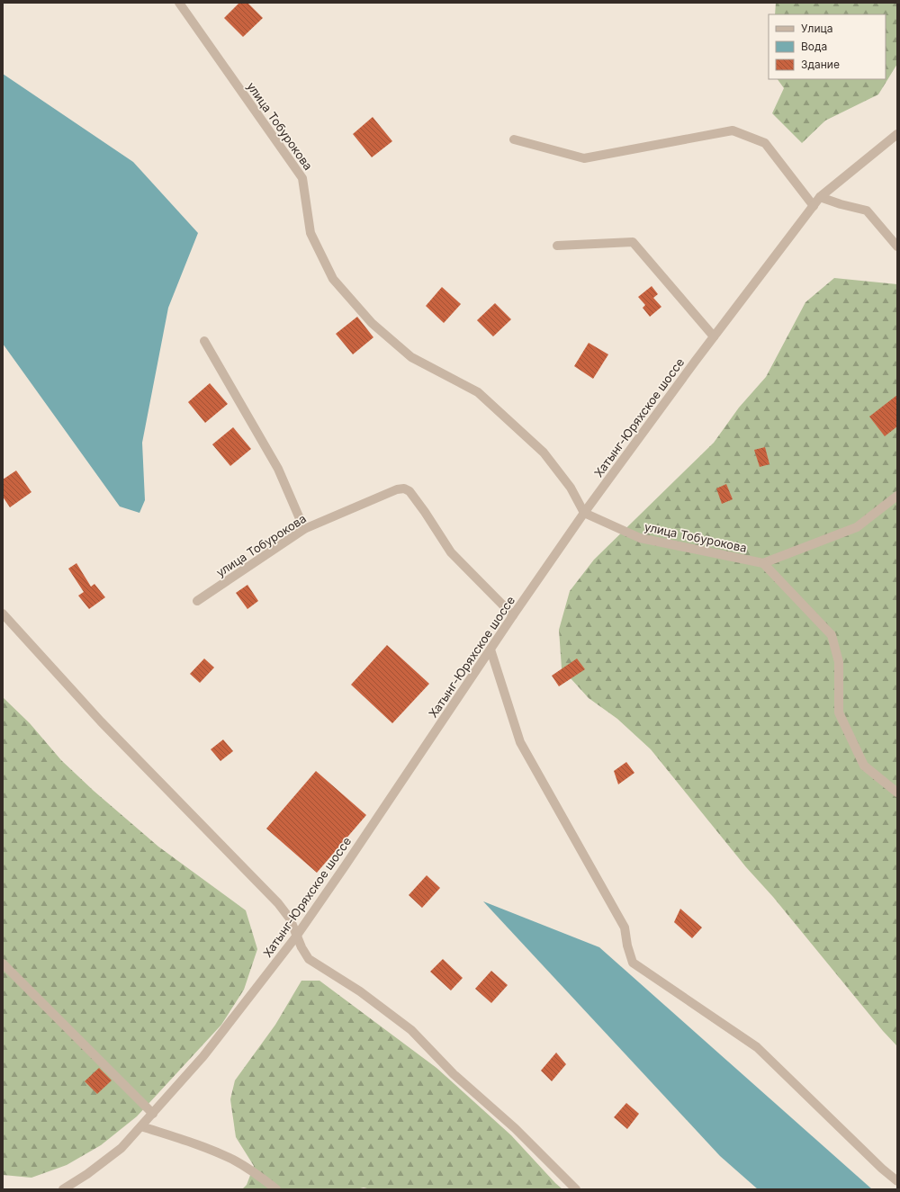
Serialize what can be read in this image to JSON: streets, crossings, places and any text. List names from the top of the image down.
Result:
{
  "streets": {
    "street": ["улица Тобурокова", "Хатынг-Юряхское шоссе"]
  },
  "crossings": [
    ["улица Тобурокова", "Хатынг-Юряхское шоссе"]
  ],
  "legend": ["Улица", "Вода", "Здание"]
}
